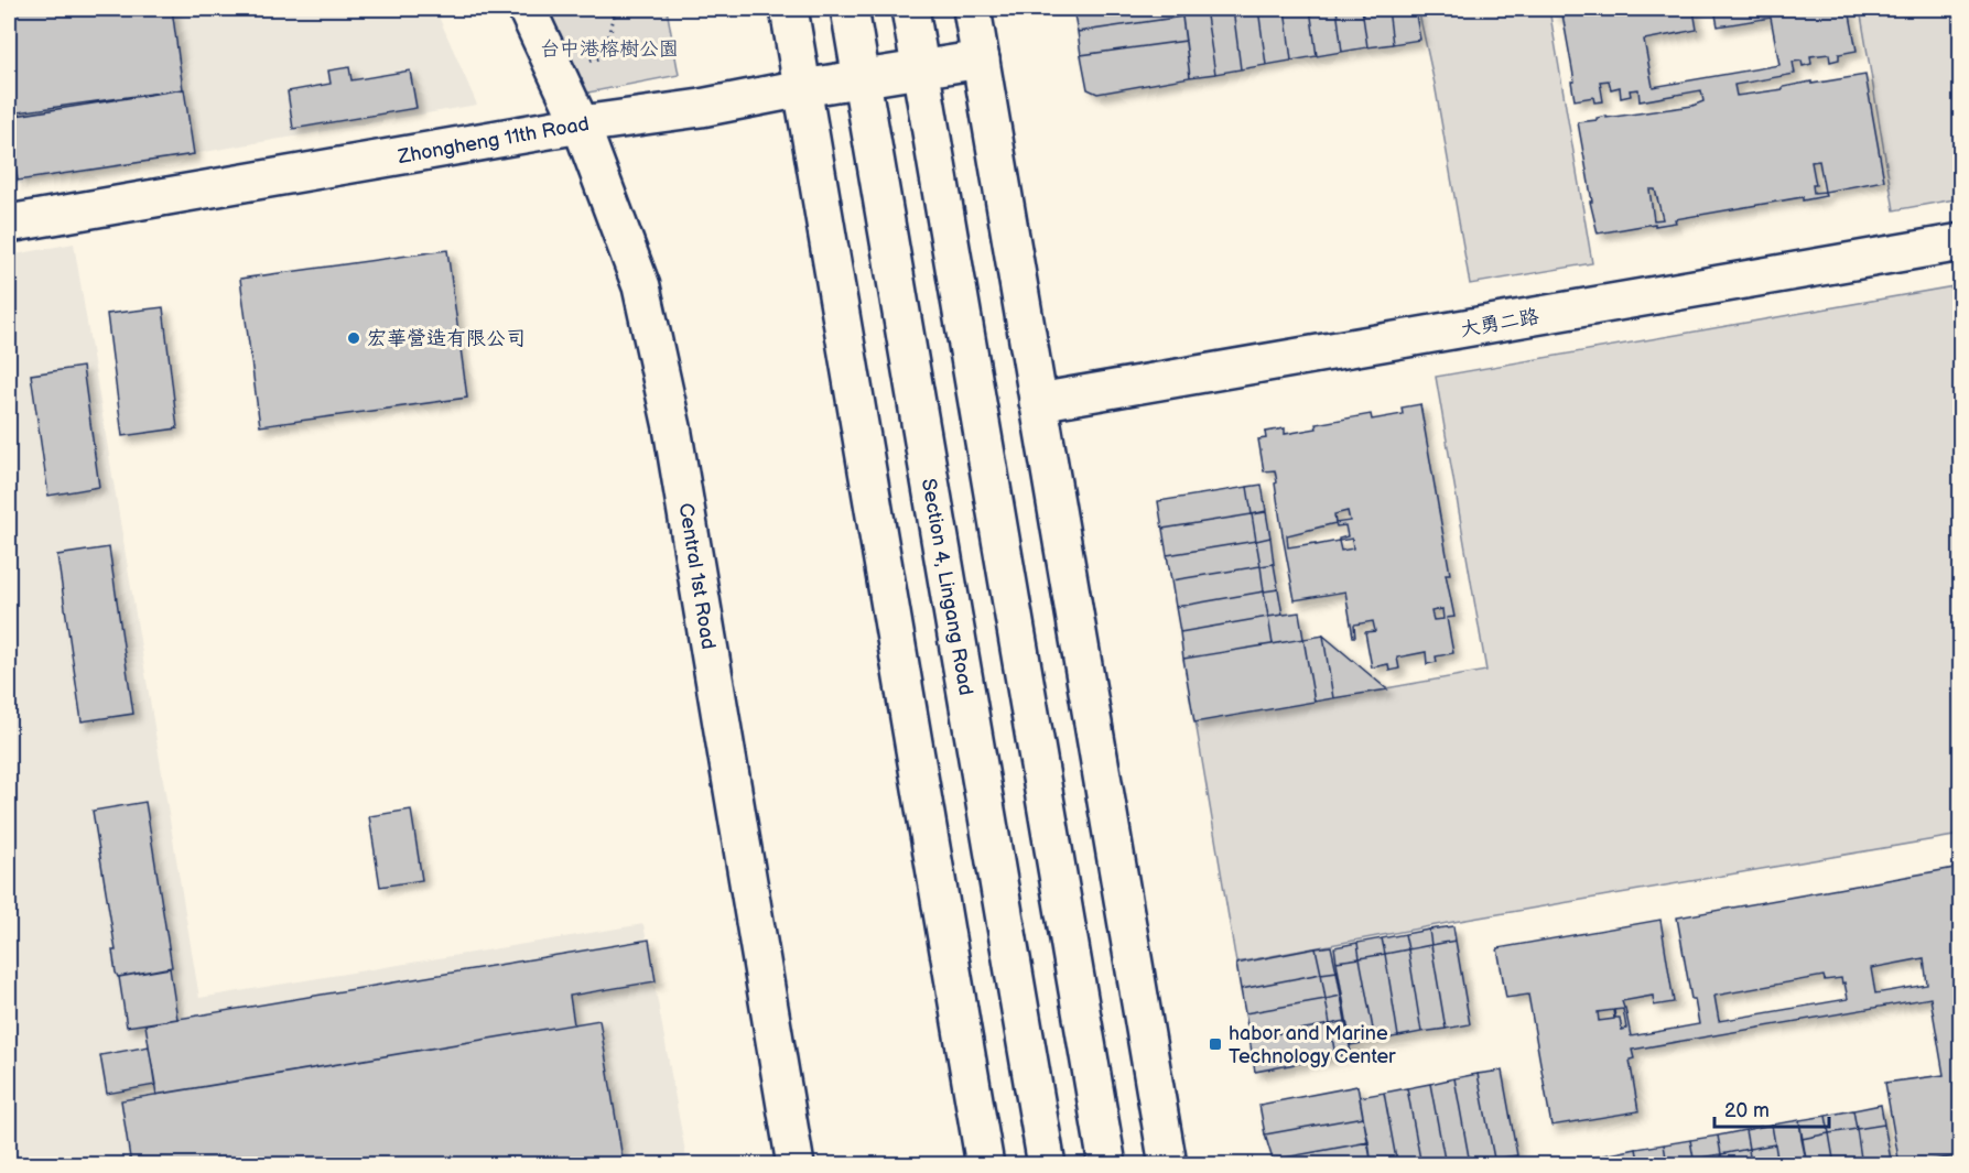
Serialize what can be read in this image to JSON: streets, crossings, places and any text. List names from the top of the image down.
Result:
{
  "streets": {
    "main road": [
      "Zhongheng 11th Road",
      "大勇二路",
      "Central 1st Road",
      "Section 4, Lingang Road"
    ]
  },
  "crossings": [
    ["Zhongheng 11th Road", "Central 1st Road"],
    ["Zhongheng 11th Road", "Section 4, Lingang Road"]
  ],
  "parks": ["台中港榕樹公園"],
  "places": {
    "other": ["宏華營造有限公司"],
    "transit": ["habor and Marine Technology Center"]
  },
  "scale_bar": "20 m"
}
